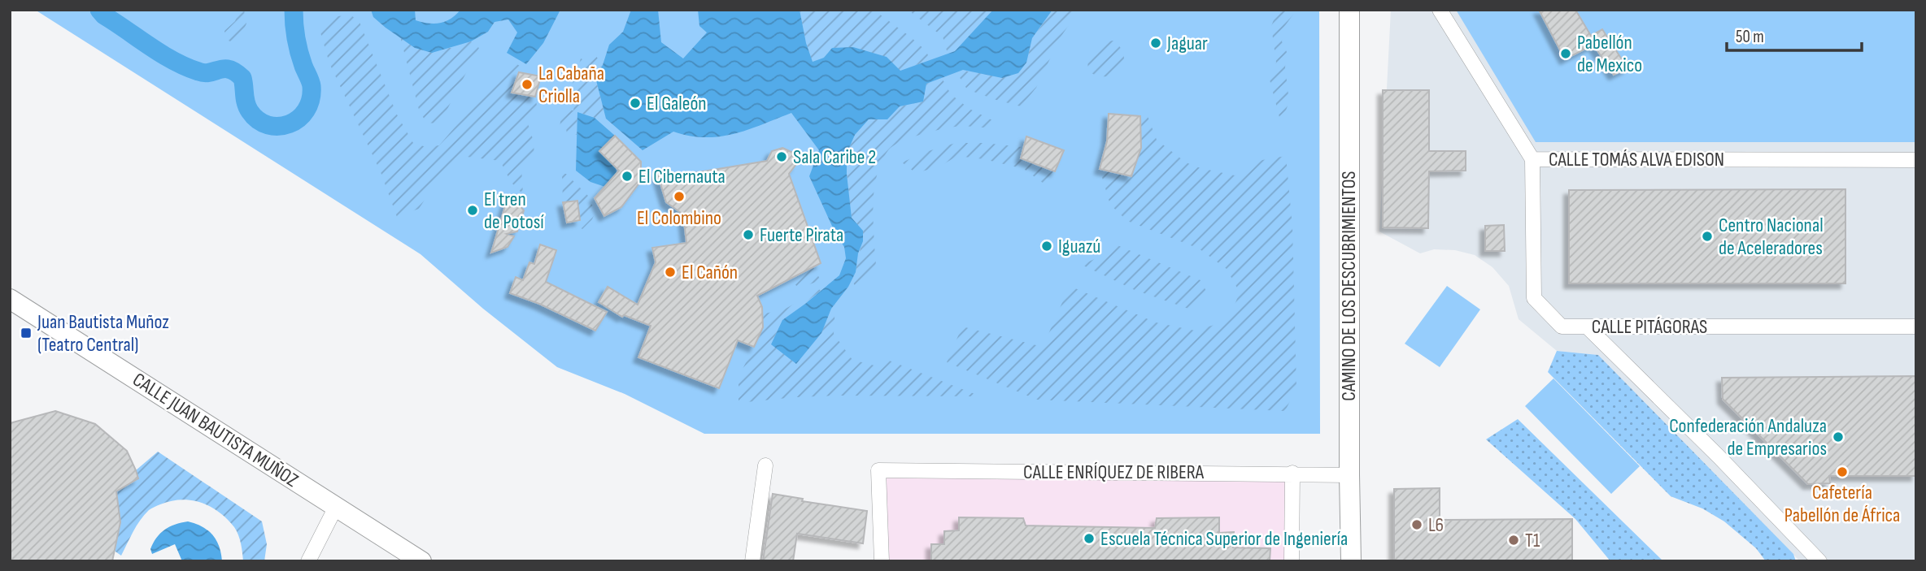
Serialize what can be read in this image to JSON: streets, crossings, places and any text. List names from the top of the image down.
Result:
{
  "streets": {
    "street": [
      "CALLE TOMÁS ALVA EDISON",
      "CAMINO DE LOS DESCUBRIMIENTOS",
      "CALLE PITÁGORAS",
      "CALLE JUAN BAUTISTA MUÑOZ",
      "CALLE ENRÍQUEZ DE RIBERA"
    ]
  },
  "crossings": [
    ["CALLE TOMÁS ALVA EDISON", "CALLE PITÁGORAS"],
    ["CAMINO DE LOS DESCUBRIMIENTOS", "CALLE ENRÍQUEZ DE RIBERA"]
  ],
  "places": {
    "other": [
      "Jaguar",
      "Pabellón de Mexico",
      "La Cabaña Criolla",
      "El Galeón",
      "Sala Caribe 2",
      "El Cibernauta",
      "El Colombino",
      "El tren de Potosí",
      "Fuerte Pirata",
      "Centro Nacional de Aceleradores",
      "Iguazú",
      "El Cañón",
      "Confederación Andaluza de Empresarios",
      "Cafetería Pabellón de África",
      "L6",
      "Escuela Técnica Superior de Ingeniería",
      "T1"
    ],
    "transit": ["Juan Bautista Muñoz (Teatro Central)"]
  },
  "scale_bar": "50 m"
}
